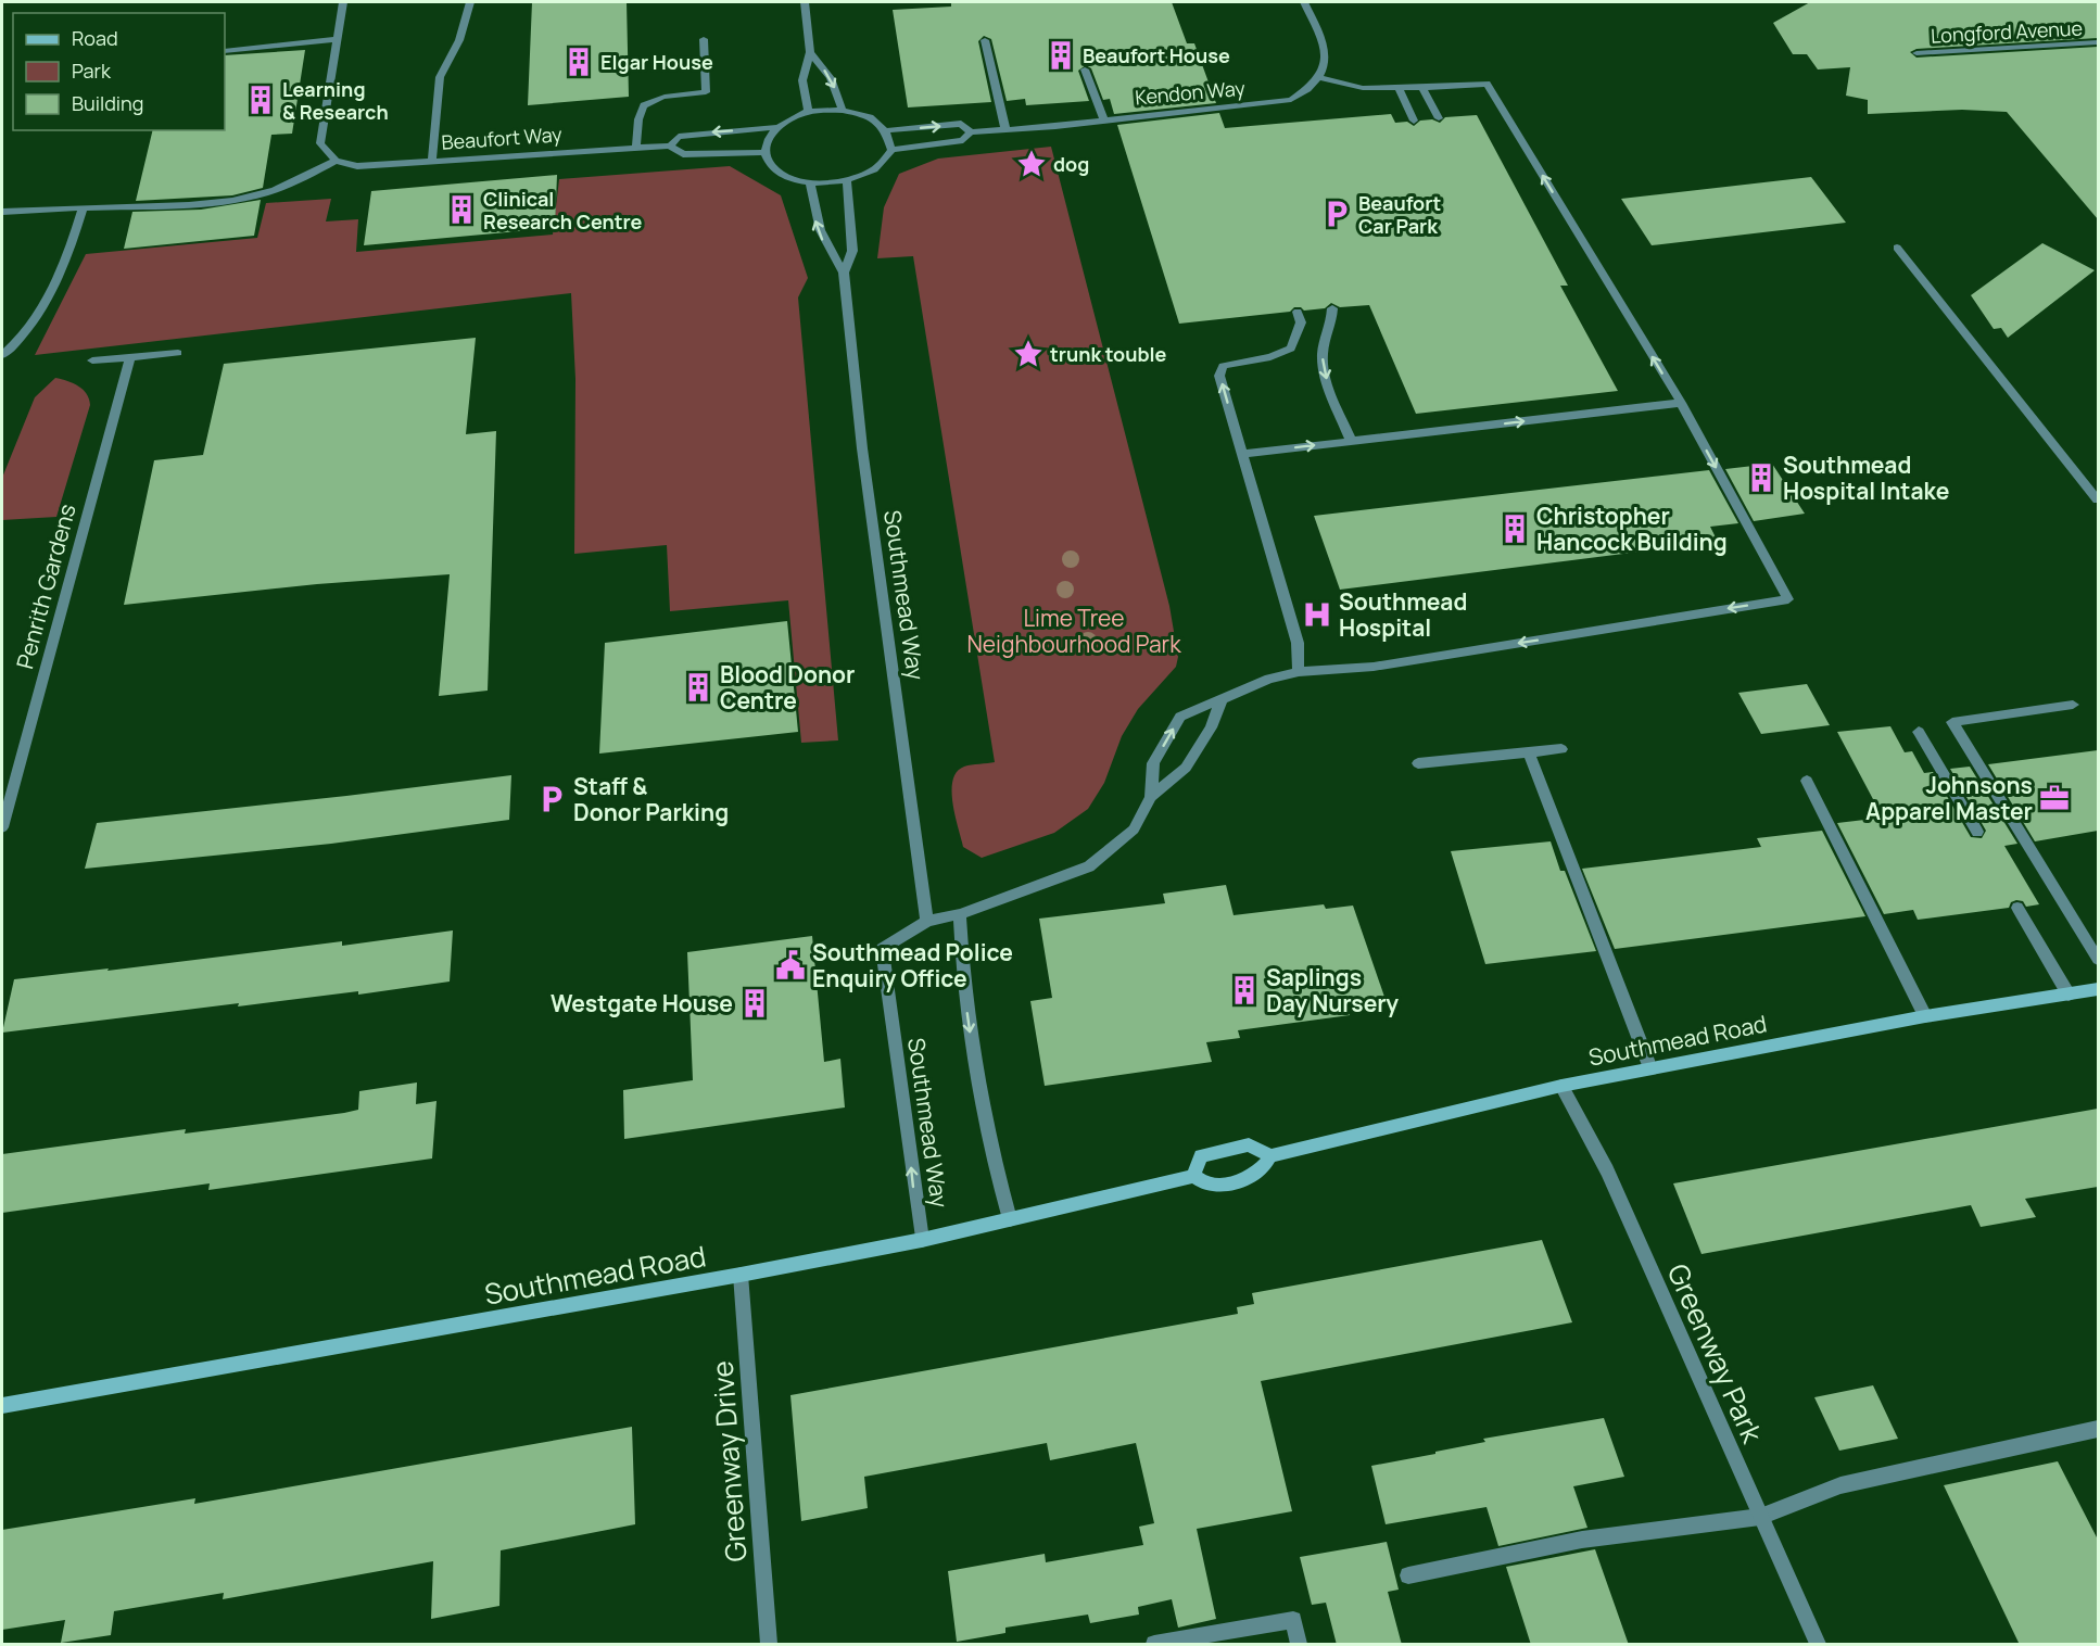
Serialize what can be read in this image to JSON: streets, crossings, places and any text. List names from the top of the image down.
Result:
{
  "streets": {
    "main road": ["Southmead Road"],
    "street": [
      "Longford Avenue",
      "Kendon Way",
      "Beaufort Way",
      "Penrith Gardens",
      "Southmead Way",
      "Greenway Park",
      "Greenway Drive"
    ]
  },
  "crossings": [
    ["Beaufort Way", "Southmead Way"],
    ["Southmead Way", "Southmead Road"],
    ["Southmead Road", "Greenway Park"],
    ["Southmead Road", "Greenway Drive"]
  ],
  "parks": ["Lime Tree Neighbourhood Park"],
  "places": {
    "building": [
      "Beaufort House",
      "Elgar House",
      "Learning & Research",
      "Clinical Research Centre",
      "Southmead Hospital Intake",
      "Christopher Hancock Building",
      "Blood Donor Centre",
      "Saplings Day Nursery",
      "Westgate House"
    ],
    "place": ["dog", "trunk touble"],
    "parking": ["Beaufort Car Park", "Staff & Donor Parking"],
    "hospital": ["Southmead Hospital"],
    "office": ["Johnsons Apparel Master"],
    "public building": ["Southmead Police Enquiry Office"]
  },
  "legend": ["Road", "Park", "Building"]
}
